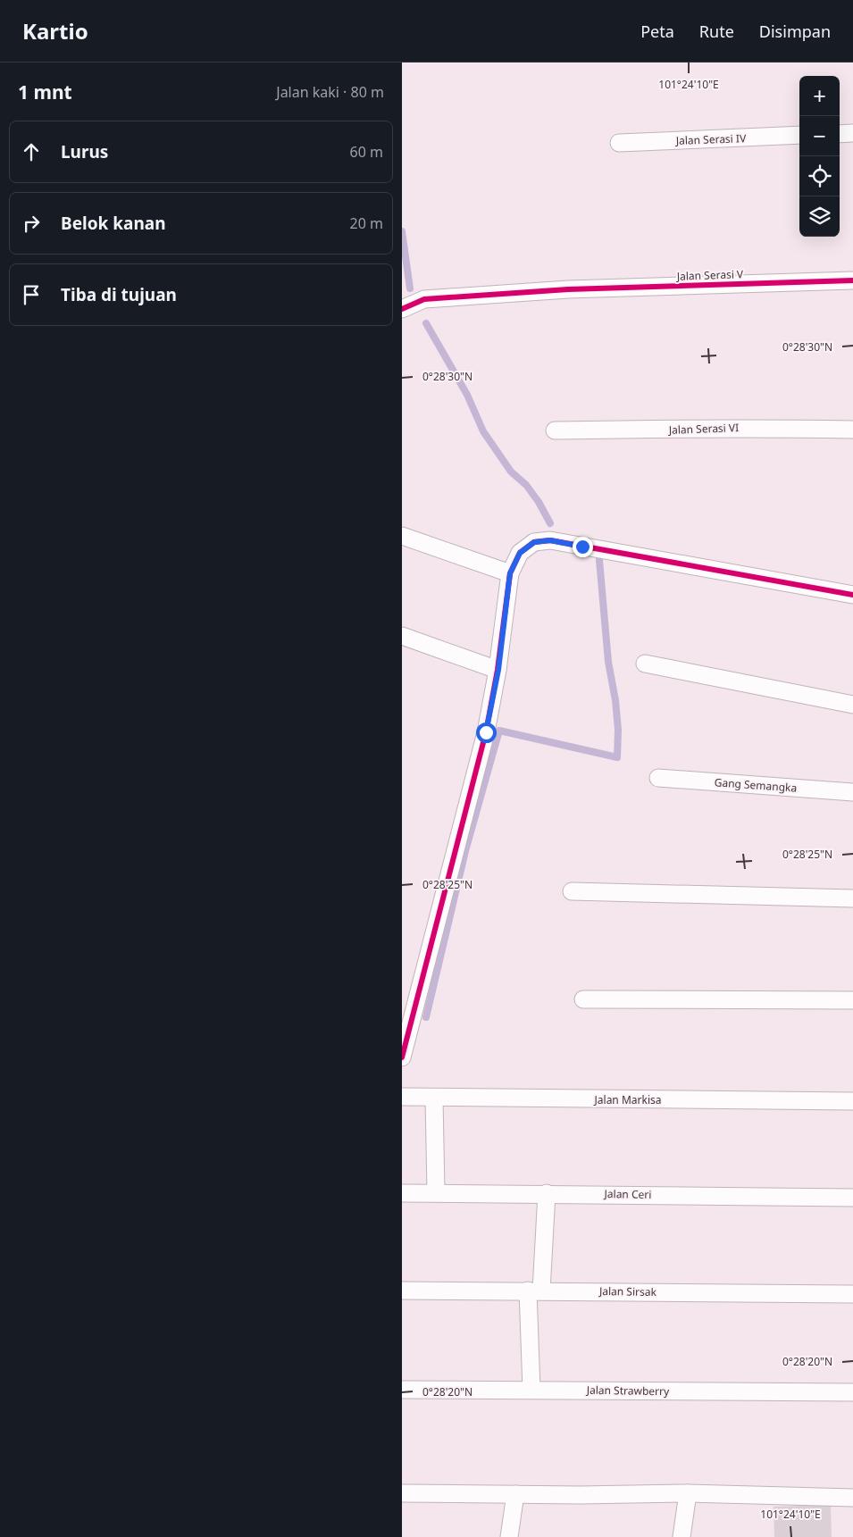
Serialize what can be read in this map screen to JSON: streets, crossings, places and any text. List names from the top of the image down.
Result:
{
  "streets": {
    "street": [
      "Jalan Serasi IV",
      "Jalan Serasi V",
      "Jalan Serasi VI",
      "Gang Semangka",
      "Jalan Markisa",
      "Jalan Ceri",
      "Jalan Sirsak",
      "Jalan Strawberry"
    ]
  },
  "page": {
    "header": "Kartio",
    "nav": ["Peta", "Rute", "Disimpan"],
    "heading": ["1 mnt", "Jalan kaki · 80 m"],
    "map_buttons": ["+", "−"],
    "list": [
      ["Lurus", "60 m"],
      ["Belok kanan", "20 m"],
      "Tiba di tujuan"
    ]
  },
  "coordinates": [
    "101°24'10\"E",
    "0°28'30\"N",
    "0°28'25\"N",
    "0°28'20\"N"
  ]
}
